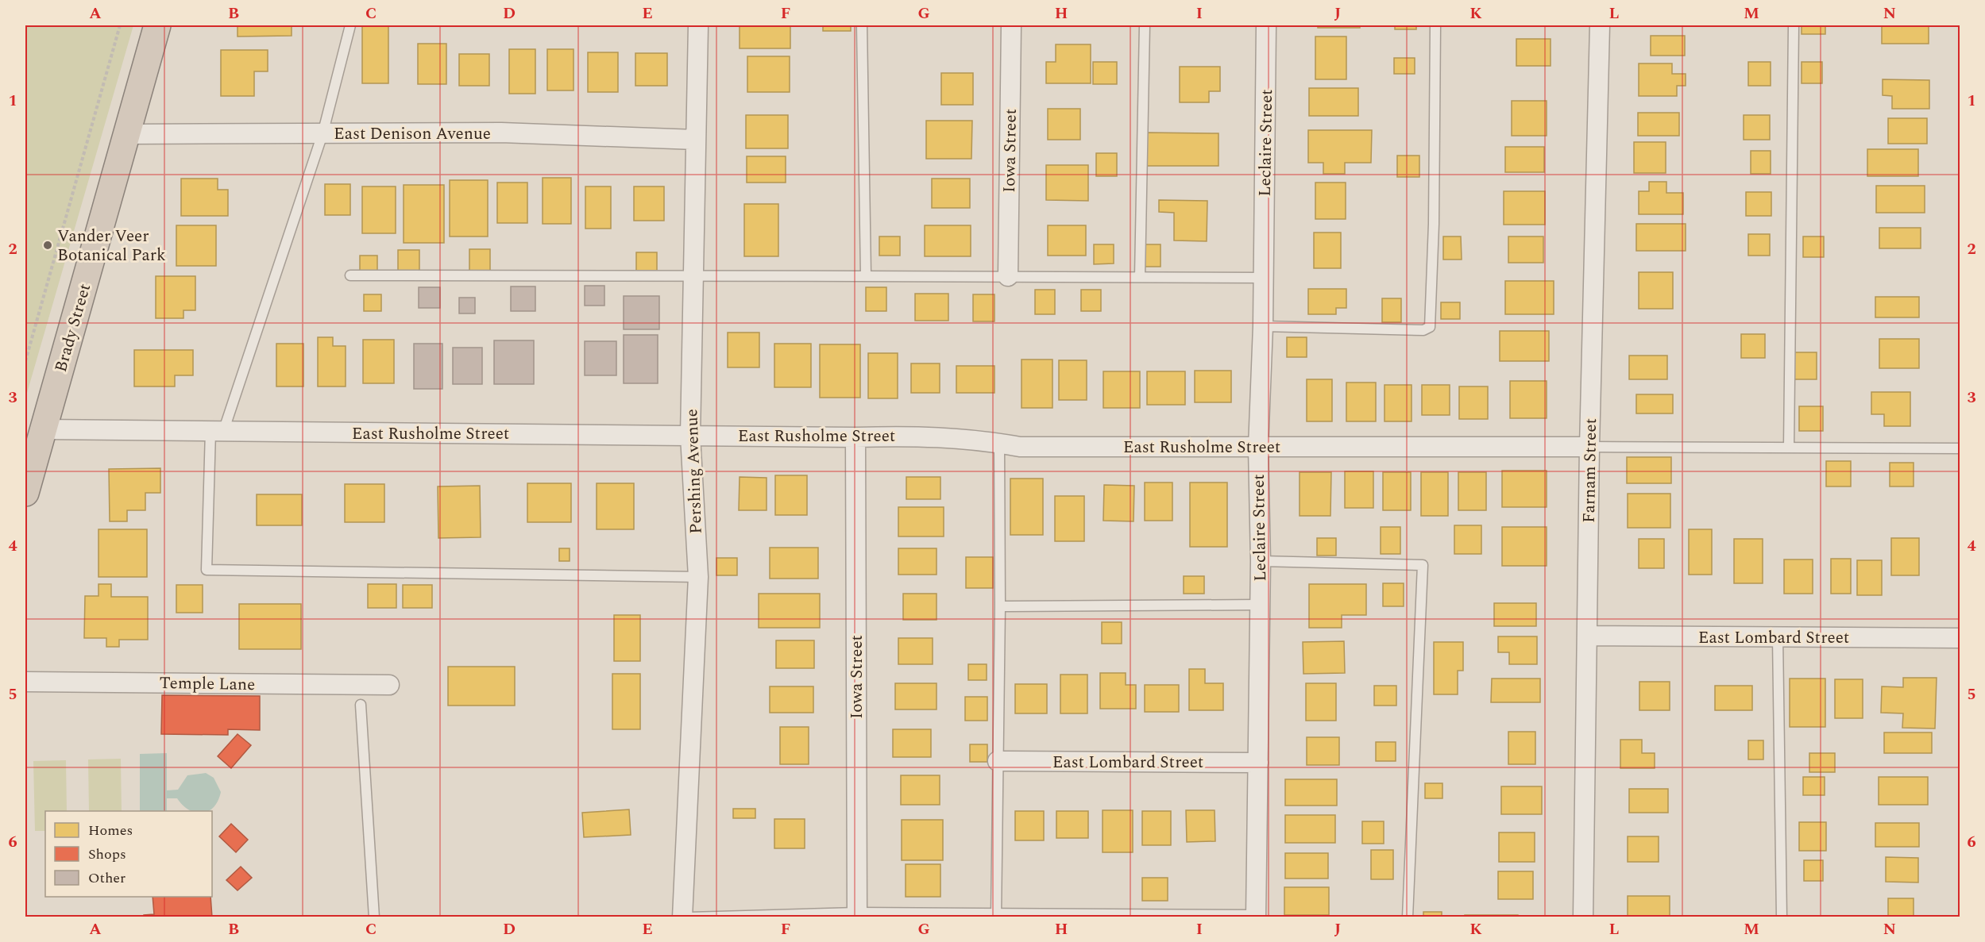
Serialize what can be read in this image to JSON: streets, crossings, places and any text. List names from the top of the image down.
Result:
{
  "streets": {
    "highway": ["Brady Street"],
    "street": [
      "East Denison Avenue",
      "Leclaire Street",
      "Iowa Street",
      "East Rusholme Street",
      "Farnam Street",
      "Pershing Avenue",
      "East Lombard Street",
      "Temple Lane"
    ]
  },
  "crossings": [
    ["East Denison Avenue", "Brady Street"],
    ["East Denison Avenue", "Pershing Avenue"],
    ["Leclaire Street", "East Rusholme Street"],
    ["Leclaire Street", "East Lombard Street"],
    ["Iowa Street", "East Rusholme Street"],
    ["Brady Street", "East Rusholme Street"],
    ["East Rusholme Street", "Farnam Street"],
    ["East Rusholme Street", "Pershing Avenue"],
    ["Farnam Street", "East Lombard Street"]
  ],
  "places": ["Vander Veer Botanical Park"],
  "legend": ["Homes", "Shops", "Other"],
  "grid": {
    "columns": [
      "A",
      "B",
      "C",
      "D",
      "E",
      "F",
      "G",
      "H",
      "I",
      "J",
      "K",
      "L",
      "M",
      "N"
    ],
    "rows": [
      "1",
      "2",
      "3",
      "4",
      "5",
      "6"
    ]
  }
}
